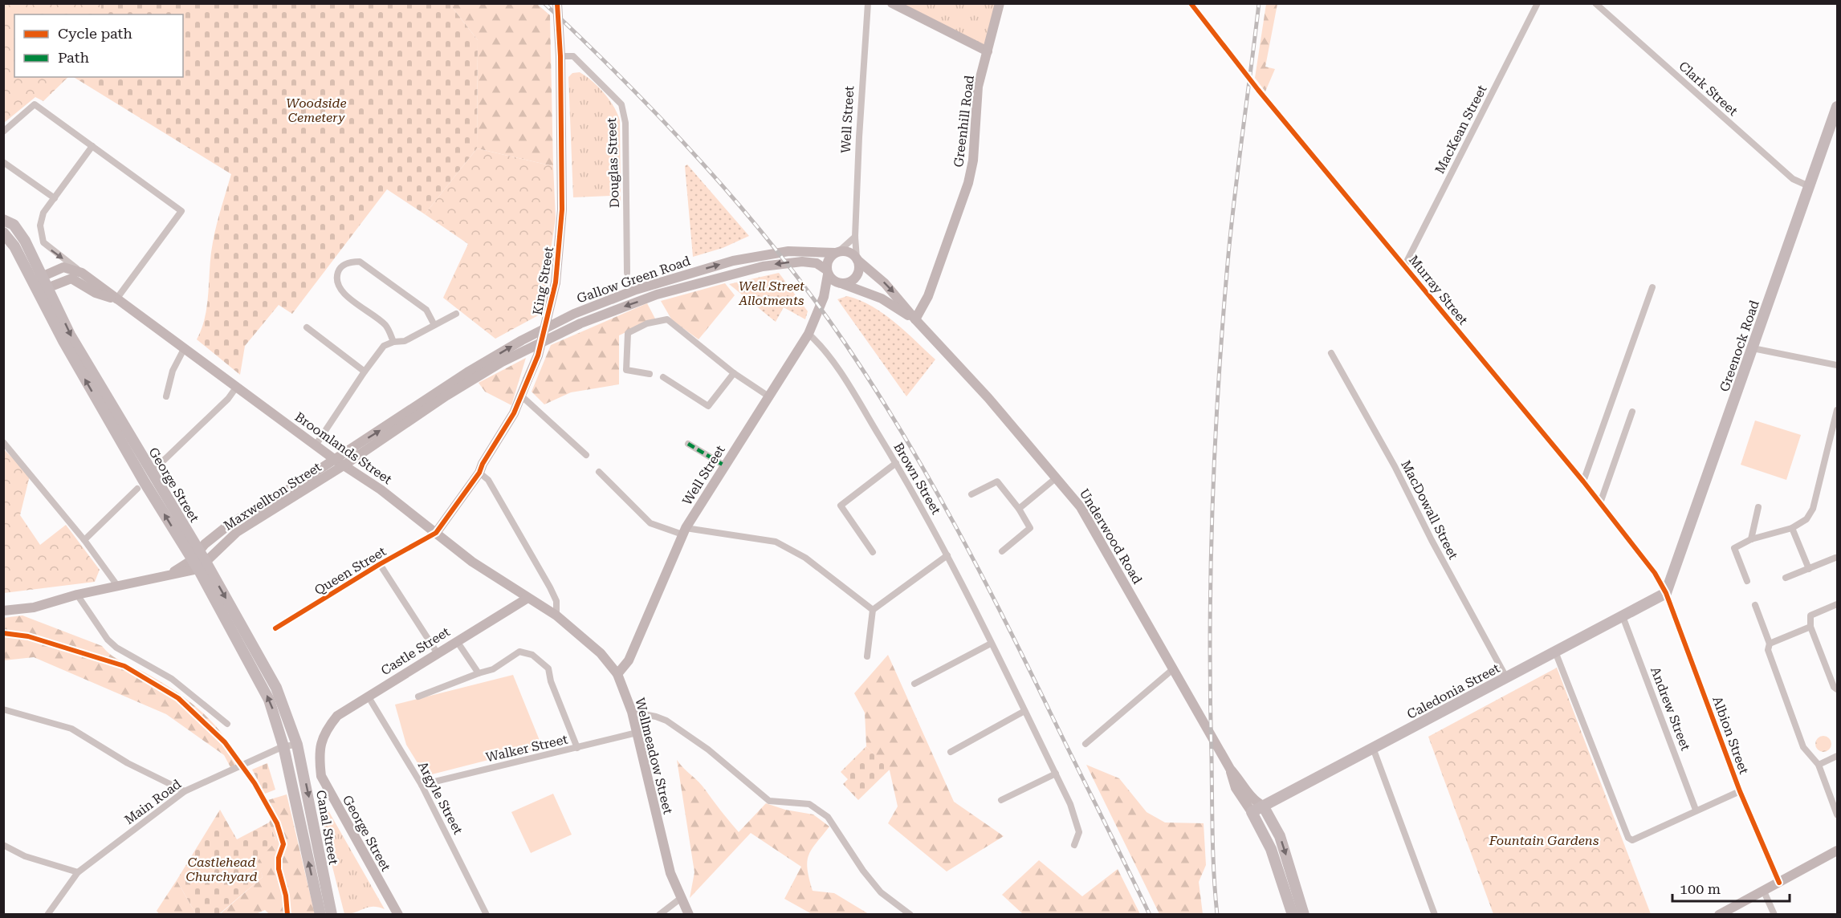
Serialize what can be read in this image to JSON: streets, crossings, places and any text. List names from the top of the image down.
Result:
{
  "streets": {
    "main road": [
      "Well Street",
      "Greenhill Road",
      "Gallow Green Road",
      "King Street",
      "Greenock Road",
      "Broomlands Street",
      "George Street",
      "Maxwellton Street",
      "Underwood Road",
      "Castle Street",
      "Caledonia Street",
      "Wellmeadow Street",
      "Canal Street"
    ],
    "street": [
      "Clark Street",
      "MacKean Street",
      "Douglas Street",
      "Murray Street",
      "Brown Street",
      "MacDowall Street",
      "Queen Street",
      "Andrew Street",
      "Albion Street",
      "Walker Street",
      "Argyle Street",
      "Main Road"
    ]
  },
  "crossings": [
    ["Clark Street", "Greenock Road"],
    ["Well Street", "Gallow Green Road"],
    ["Well Street", "Brown Street"],
    ["Well Street", "Underwood Road"],
    ["Well Street", "Wellmeadow Street"],
    ["Greenhill Road", "Underwood Road"],
    ["MacKean Street", "Murray Street"],
    ["Douglas Street", "King Street"],
    ["Gallow Green Road", "Broomlands Street"],
    ["Gallow Green Road", "Maxwellton Street"],
    ["Gallow Green Road", "Underwood Road"],
    ["King Street", "Broomlands Street"],
    ["King Street", "Queen Street"],
    ["Murray Street", "Greenock Road"],
    ["Murray Street", "Caledonia Street"],
    ["Murray Street", "Albion Street"],
    ["Greenock Road", "Caledonia Street"],
    ["Greenock Road", "Albion Street"],
    ["Broomlands Street", "George Street"],
    ["Broomlands Street", "Maxwellton Street"],
    ["Broomlands Street", "Queen Street"],
    ["Broomlands Street", "Castle Street"],
    ["Broomlands Street", "Wellmeadow Street"],
    ["George Street", "Maxwellton Street"],
    ["George Street", "Castle Street"],
    ["George Street", "Main Road"],
    ["George Street", "Canal Street"],
    ["MacDowall Street", "Caledonia Street"],
    ["Underwood Road", "Caledonia Street"],
    ["Castle Street", "Argyle Street"],
    ["Caledonia Street", "Andrew Street"],
    ["Caledonia Street", "Albion Street"],
    ["Walker Street", "Wellmeadow Street"],
    ["Walker Street", "Argyle Street"],
    ["Main Road", "Canal Street"]
  ],
  "parks": [
    "Woodside Cemetery",
    "Well Street Allotments",
    "Fountain Gardens",
    "Castlehead Churchyard"
  ],
  "legend": ["Cycle path", "Path"],
  "scale_bar": "100 m"
}
